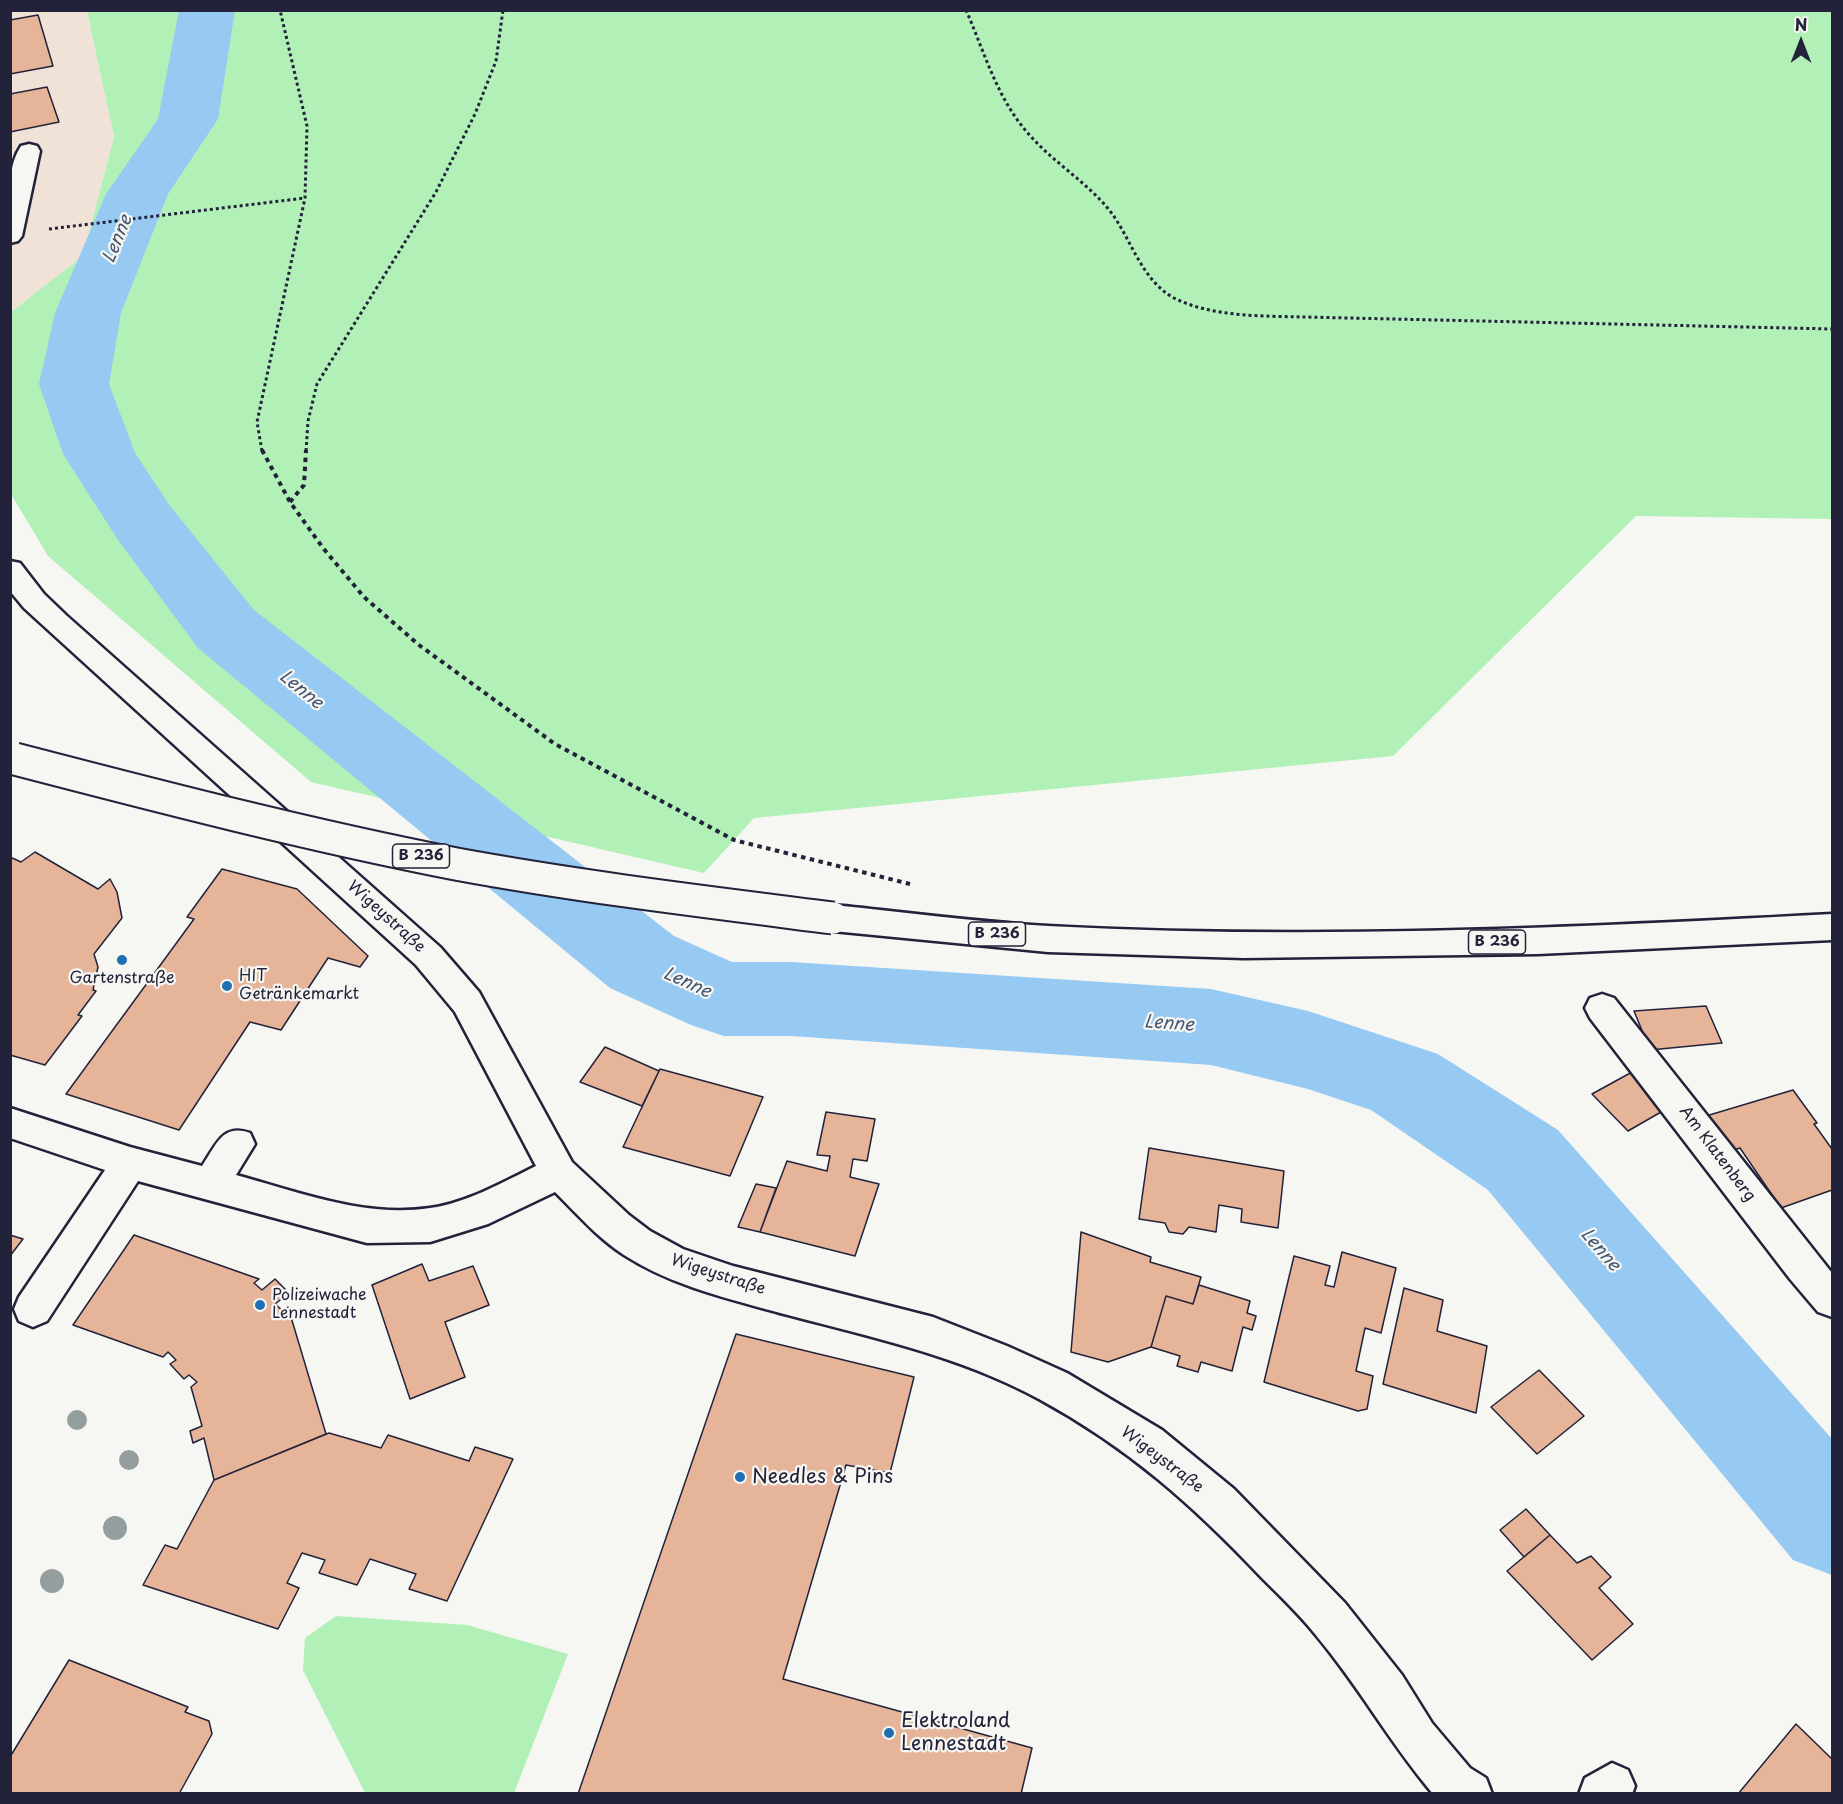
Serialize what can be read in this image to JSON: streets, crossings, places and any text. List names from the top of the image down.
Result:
{
  "streets": {
    "street": ["B 236", "Wigeystraße", "Am Klatenberg"]
  },
  "water": ["Lenne"],
  "places": [
    "Gartenstraße",
    "HIT Getränkemarkt",
    "Polizeiwache Lennestadt",
    "Needles & Pins",
    "Elektroland Lennestadt"
  ],
  "north": "top"
}
